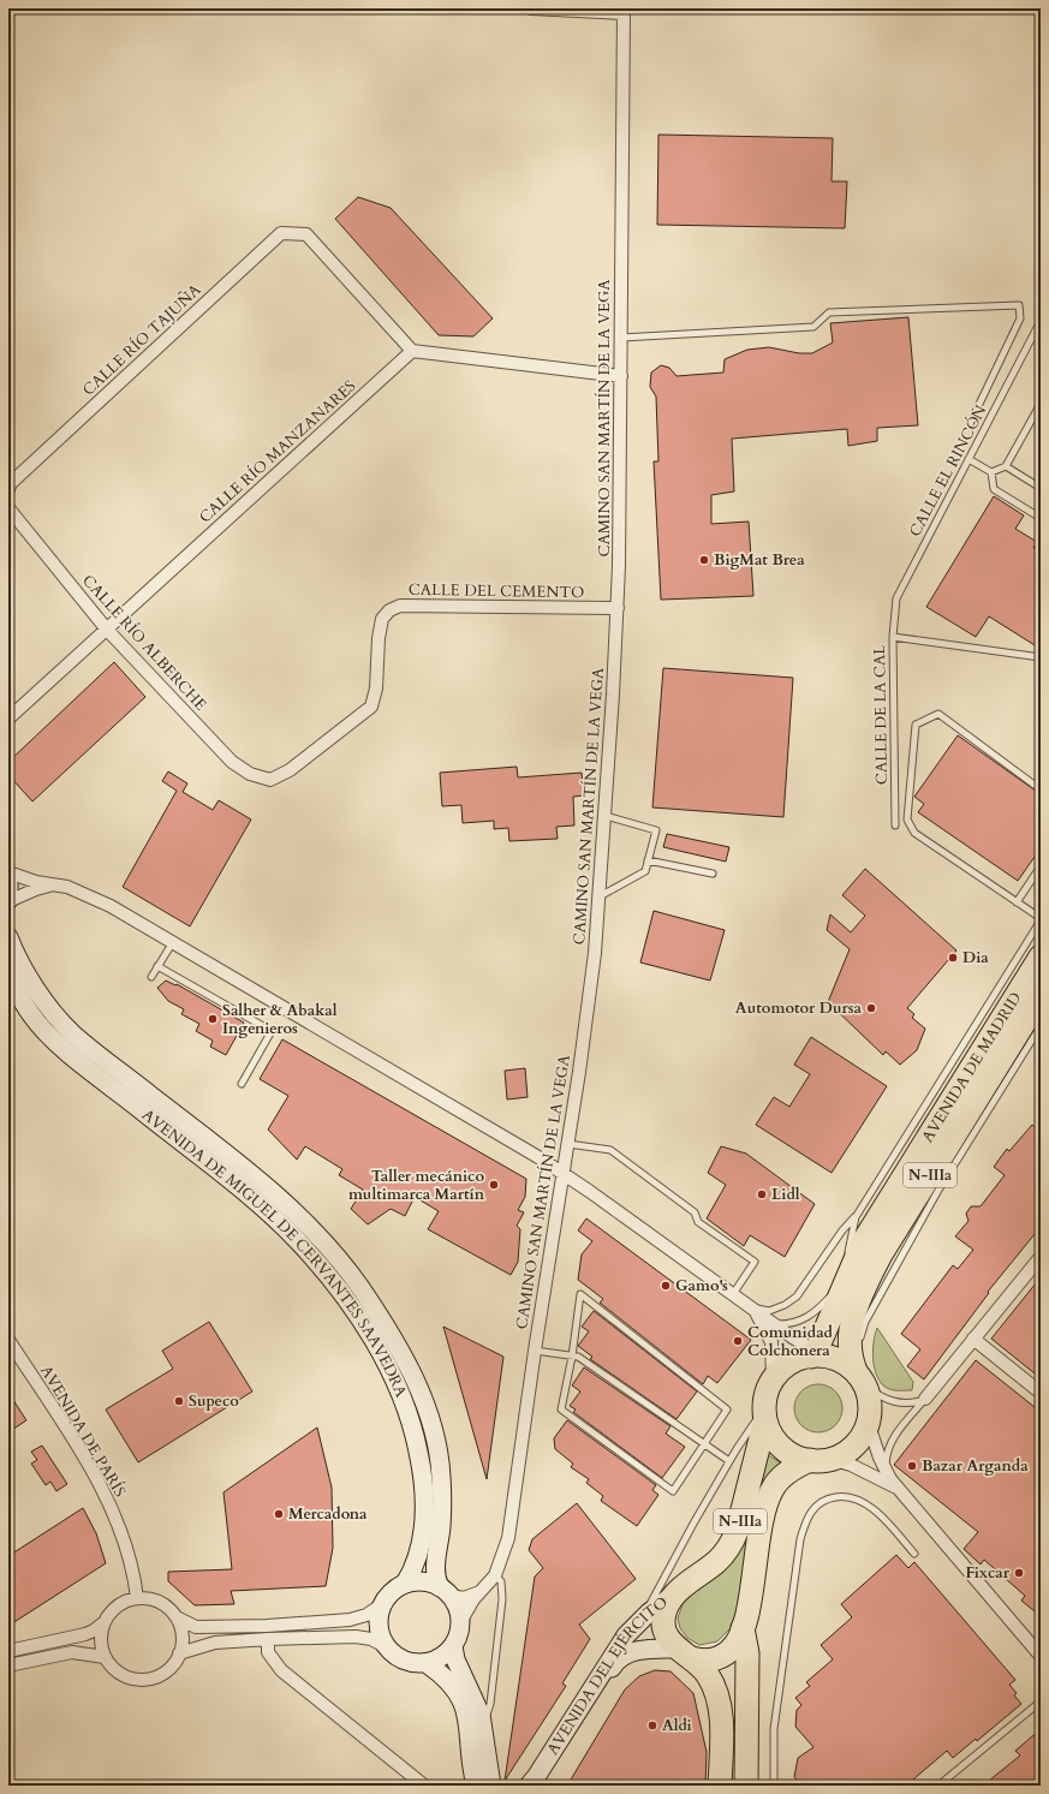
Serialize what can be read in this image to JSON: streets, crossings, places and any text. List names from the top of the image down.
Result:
{
  "streets": {
    "highway": ["AVENIDA DE MADRID", "N-IIIa"],
    "main road": ["AVENIDA DE MIGUEL DE CERVANTES SAAVEDRA", "AVENIDA DEL EJÉRCITO"],
    "street": [
      "CALLE RÍO TAJUÑA",
      "CAMINO SAN MARTÍN DE LA VEGA",
      "CALLE RÍO MANZANARES",
      "CALLE DEL CEMENTO",
      "CALLE RÍO ALBERCHE",
      "AVENIDA DE PARÍS"
    ],
    "lane": ["CALLE EL RINCÓN", "CALLE DE LA CAL"]
  },
  "crossings": [
    ["CALLE RÍO TAJUÑA", "CALLE RÍO MANZANARES"],
    ["CAMINO SAN MARTÍN DE LA VEGA", "CALLE DEL CEMENTO"],
    ["CAMINO SAN MARTÍN DE LA VEGA", "AVENIDA DE MIGUEL DE CERVANTES SAAVEDRA"],
    ["CALLE RÍO MANZANARES", "CALLE RÍO ALBERCHE"],
    ["CALLE EL RINCÓN", "CALLE DE LA CAL"],
    ["CALLE DEL CEMENTO", "CALLE RÍO ALBERCHE"],
    ["AVENIDA DE MADRID", "N-IIIa"],
    ["N-IIIa", "AVENIDA DEL EJÉRCITO"]
  ],
  "places": [
    "BigMat Brea",
    "Dia",
    "Automotor Dursa",
    "Salher & Abakal Ingenieros",
    "Taller mecánico multimarca Martín",
    "Lidl",
    "Gamo's",
    "Comunidad Colchonera",
    "Supeco",
    "Bazar Arganda",
    "Mercadona",
    "Fixcar",
    "Aldi"
  ]
}
